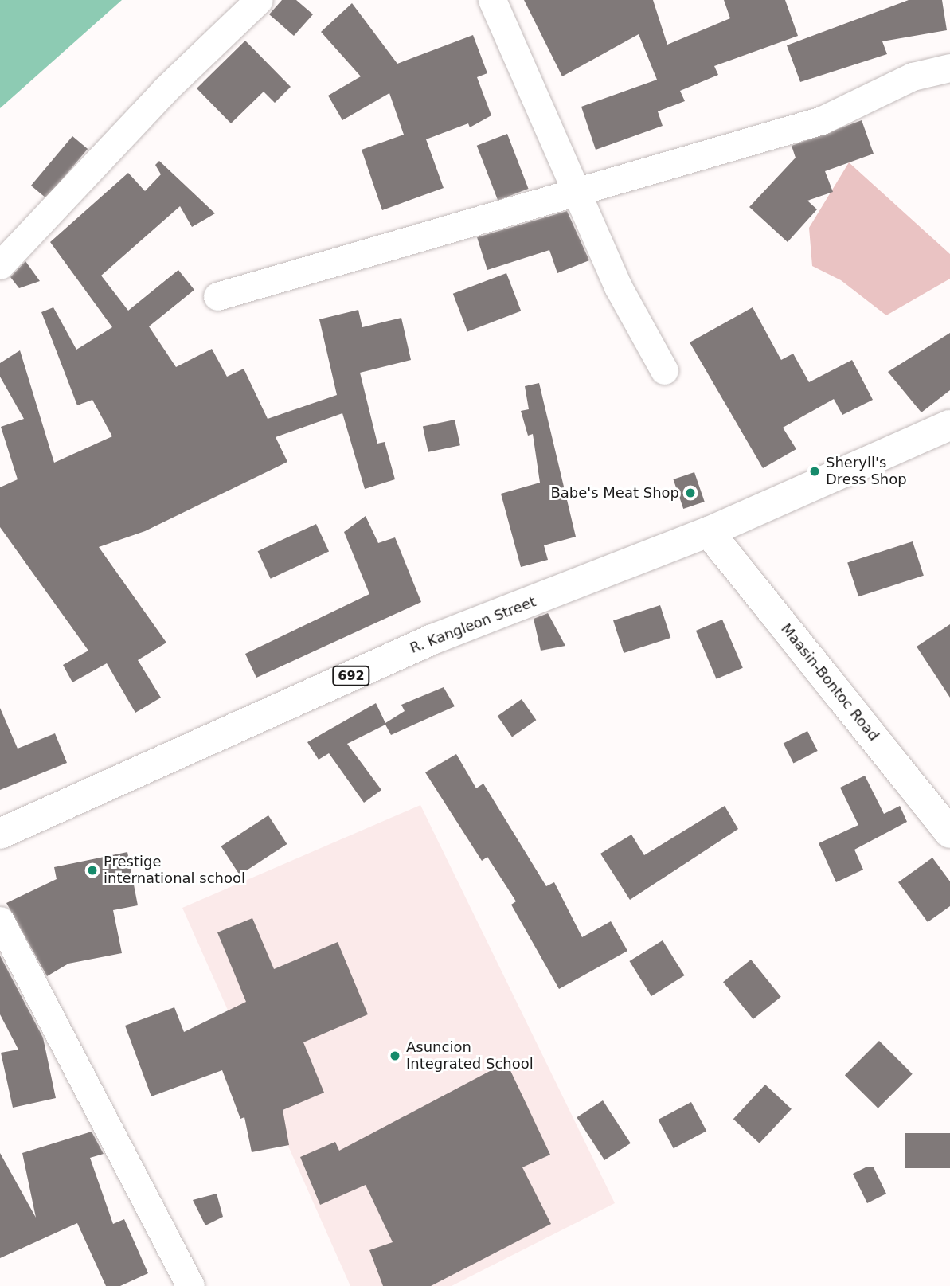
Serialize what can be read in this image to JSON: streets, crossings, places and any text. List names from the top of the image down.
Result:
{
  "streets": {
    "main road": ["R. Kangleon Street", "692", "Maasin-Bontoc Road"]
  },
  "crossings": [
    ["R. Kangleon Street", "Maasin-Bontoc Road"]
  ],
  "places": [
    "Sheryll's Dress Shop",
    "Babe's Meat Shop",
    "Prestige international school",
    "Asuncion Integrated School"
  ]
}
